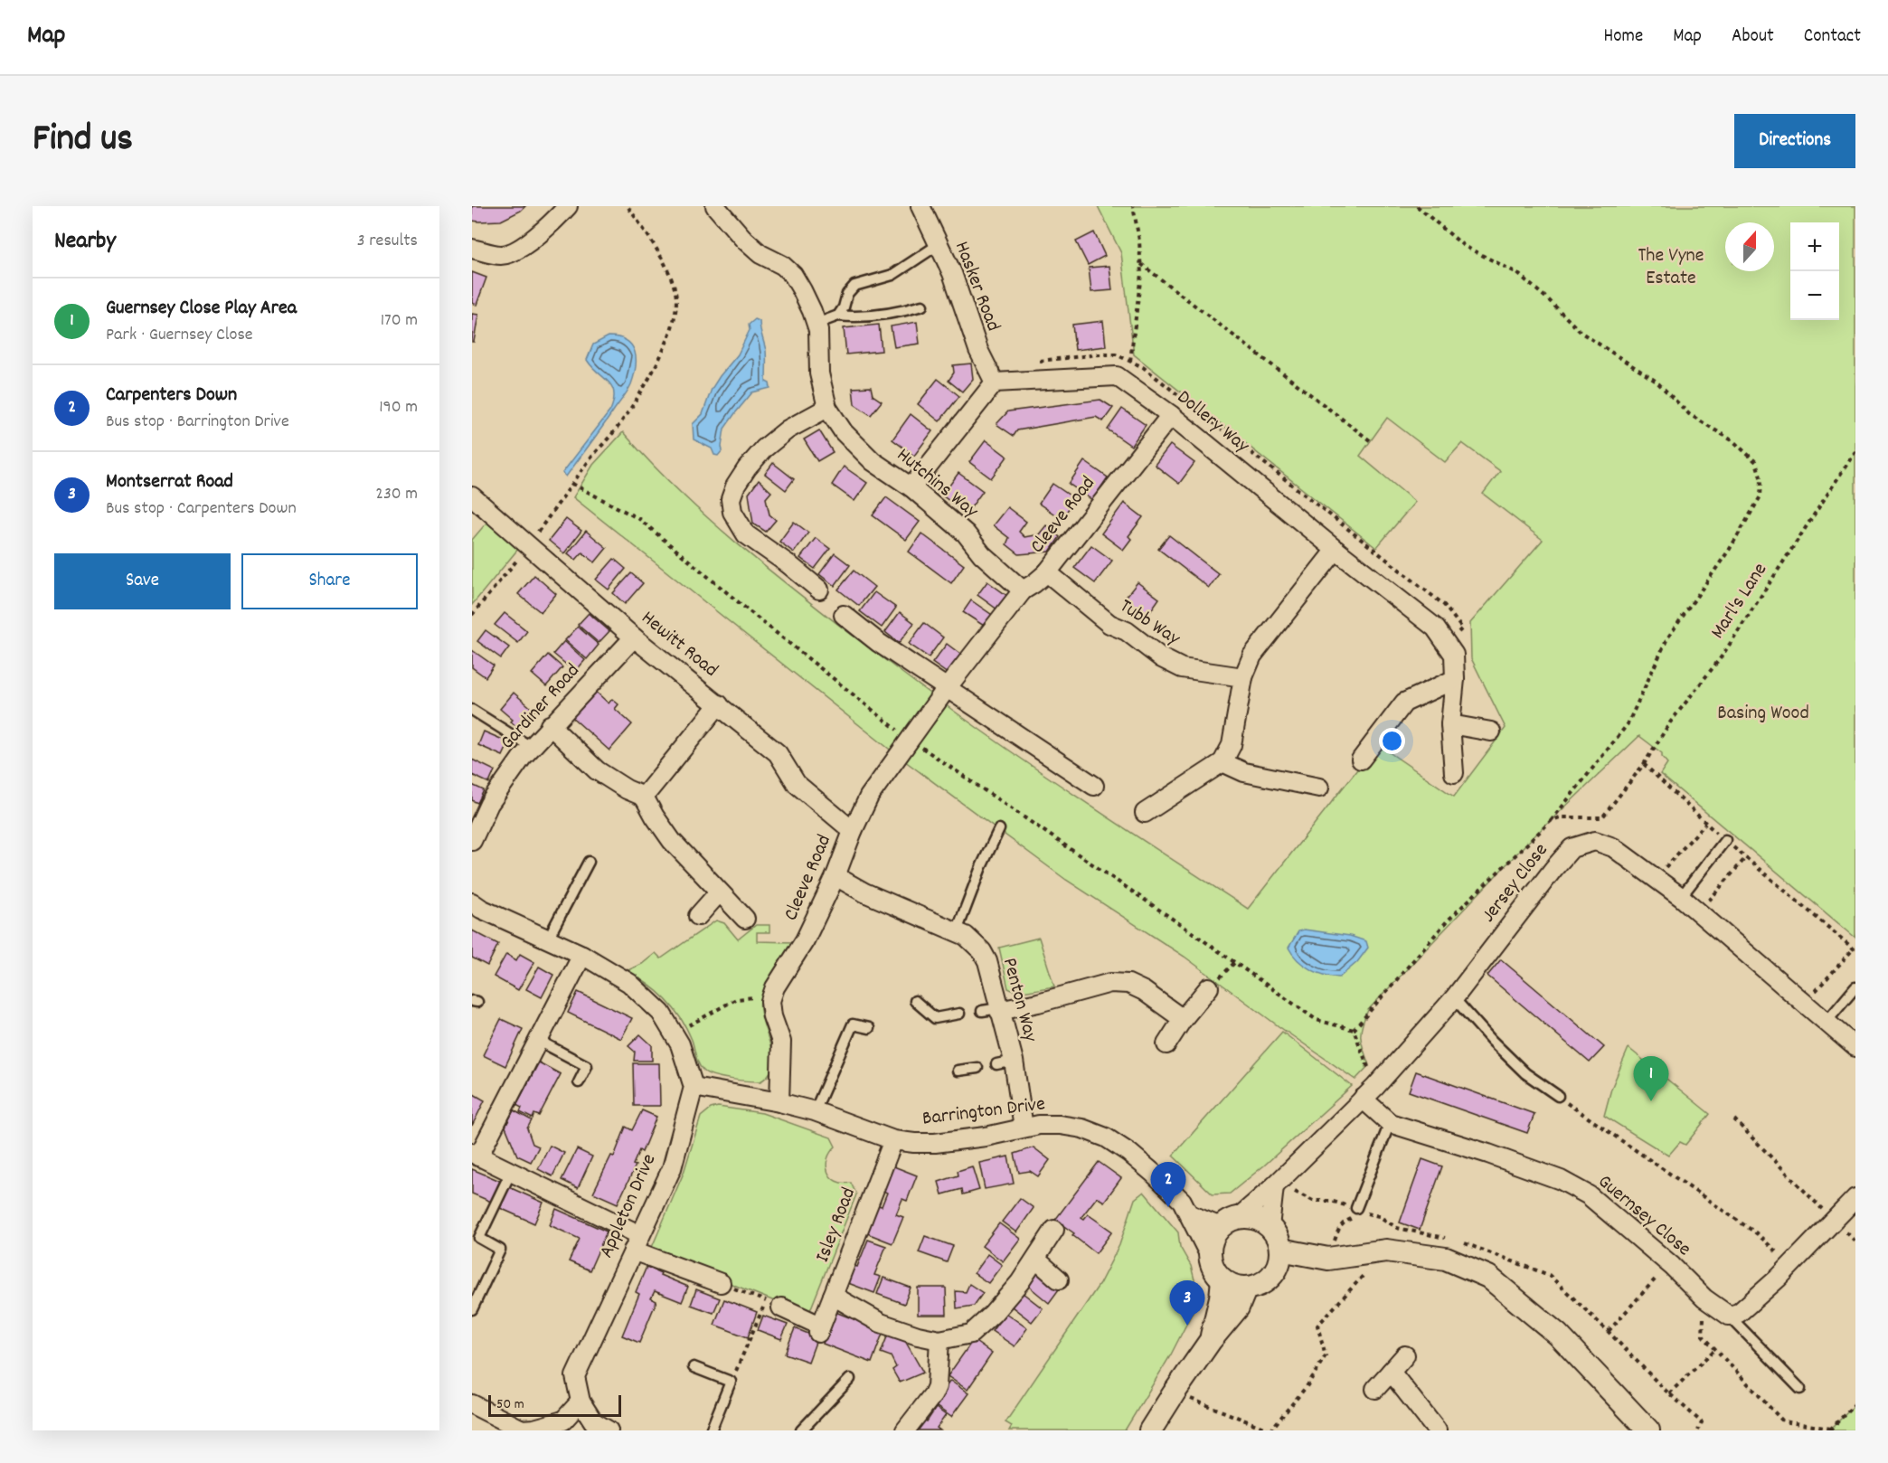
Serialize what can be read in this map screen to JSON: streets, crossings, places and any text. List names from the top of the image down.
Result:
{
  "streets": {
    "street": [
      "Hasker Road",
      "Dollery Way",
      "Hutchins Way",
      "Cleeve Road",
      "Tubb Way",
      "Hewitt Road",
      "Gardiner Road",
      "Jersey Close",
      "Penton Way",
      "Barrington Drive",
      "Appleton Drive",
      "Guernsey Close",
      "Isley Road"
    ],
    "path": ["Marl's Lane"]
  },
  "crossings": [
    ["Hasker Road", "Dollery Way"],
    ["Dollery Way", "Cleeve Road"],
    ["Hutchins Way", "Cleeve Road"],
    ["Cleeve Road", "Tubb Way"],
    ["Cleeve Road", "Hewitt Road"],
    ["Cleeve Road", "Penton Way"],
    ["Hewitt Road", "Gardiner Road"],
    ["Jersey Close", "Barrington Drive"],
    ["Jersey Close", "Guernsey Close"],
    ["Penton Way", "Barrington Drive"],
    ["Barrington Drive", "Appleton Drive"],
    ["Barrington Drive", "Isley Road"]
  ],
  "parks": ["The Vyne Estate", "Basing Wood"],
  "scale_bar": "50 m",
  "north": "top",
  "page": {
    "header": "Map",
    "nav": [
      "Home",
      "Map",
      "About",
      "Contact"
    ],
    "title": "Find us",
    "buttons": [
      "Directions",
      ["Save", "Share"]
    ],
    "heading": ["Nearby", "3 results"],
    "map_buttons": ["+", "−"],
    "list": [
      {
        "mark": "1",
        "name": "Guernsey Close Play Area",
        "note": "Park · Guernsey Close",
        "value": "170 m"
      },
      {
        "mark": "2",
        "name": "Carpenters Down",
        "note": "Bus stop · Barrington Drive",
        "value": "190 m"
      },
      {
        "mark": "3",
        "name": "Montserrat Road",
        "note": "Bus stop · Carpenters Down",
        "value": "230 m"
      }
    ],
    "pins": ["1", "2", "3"],
    "scale": "50 m"
  }
}
